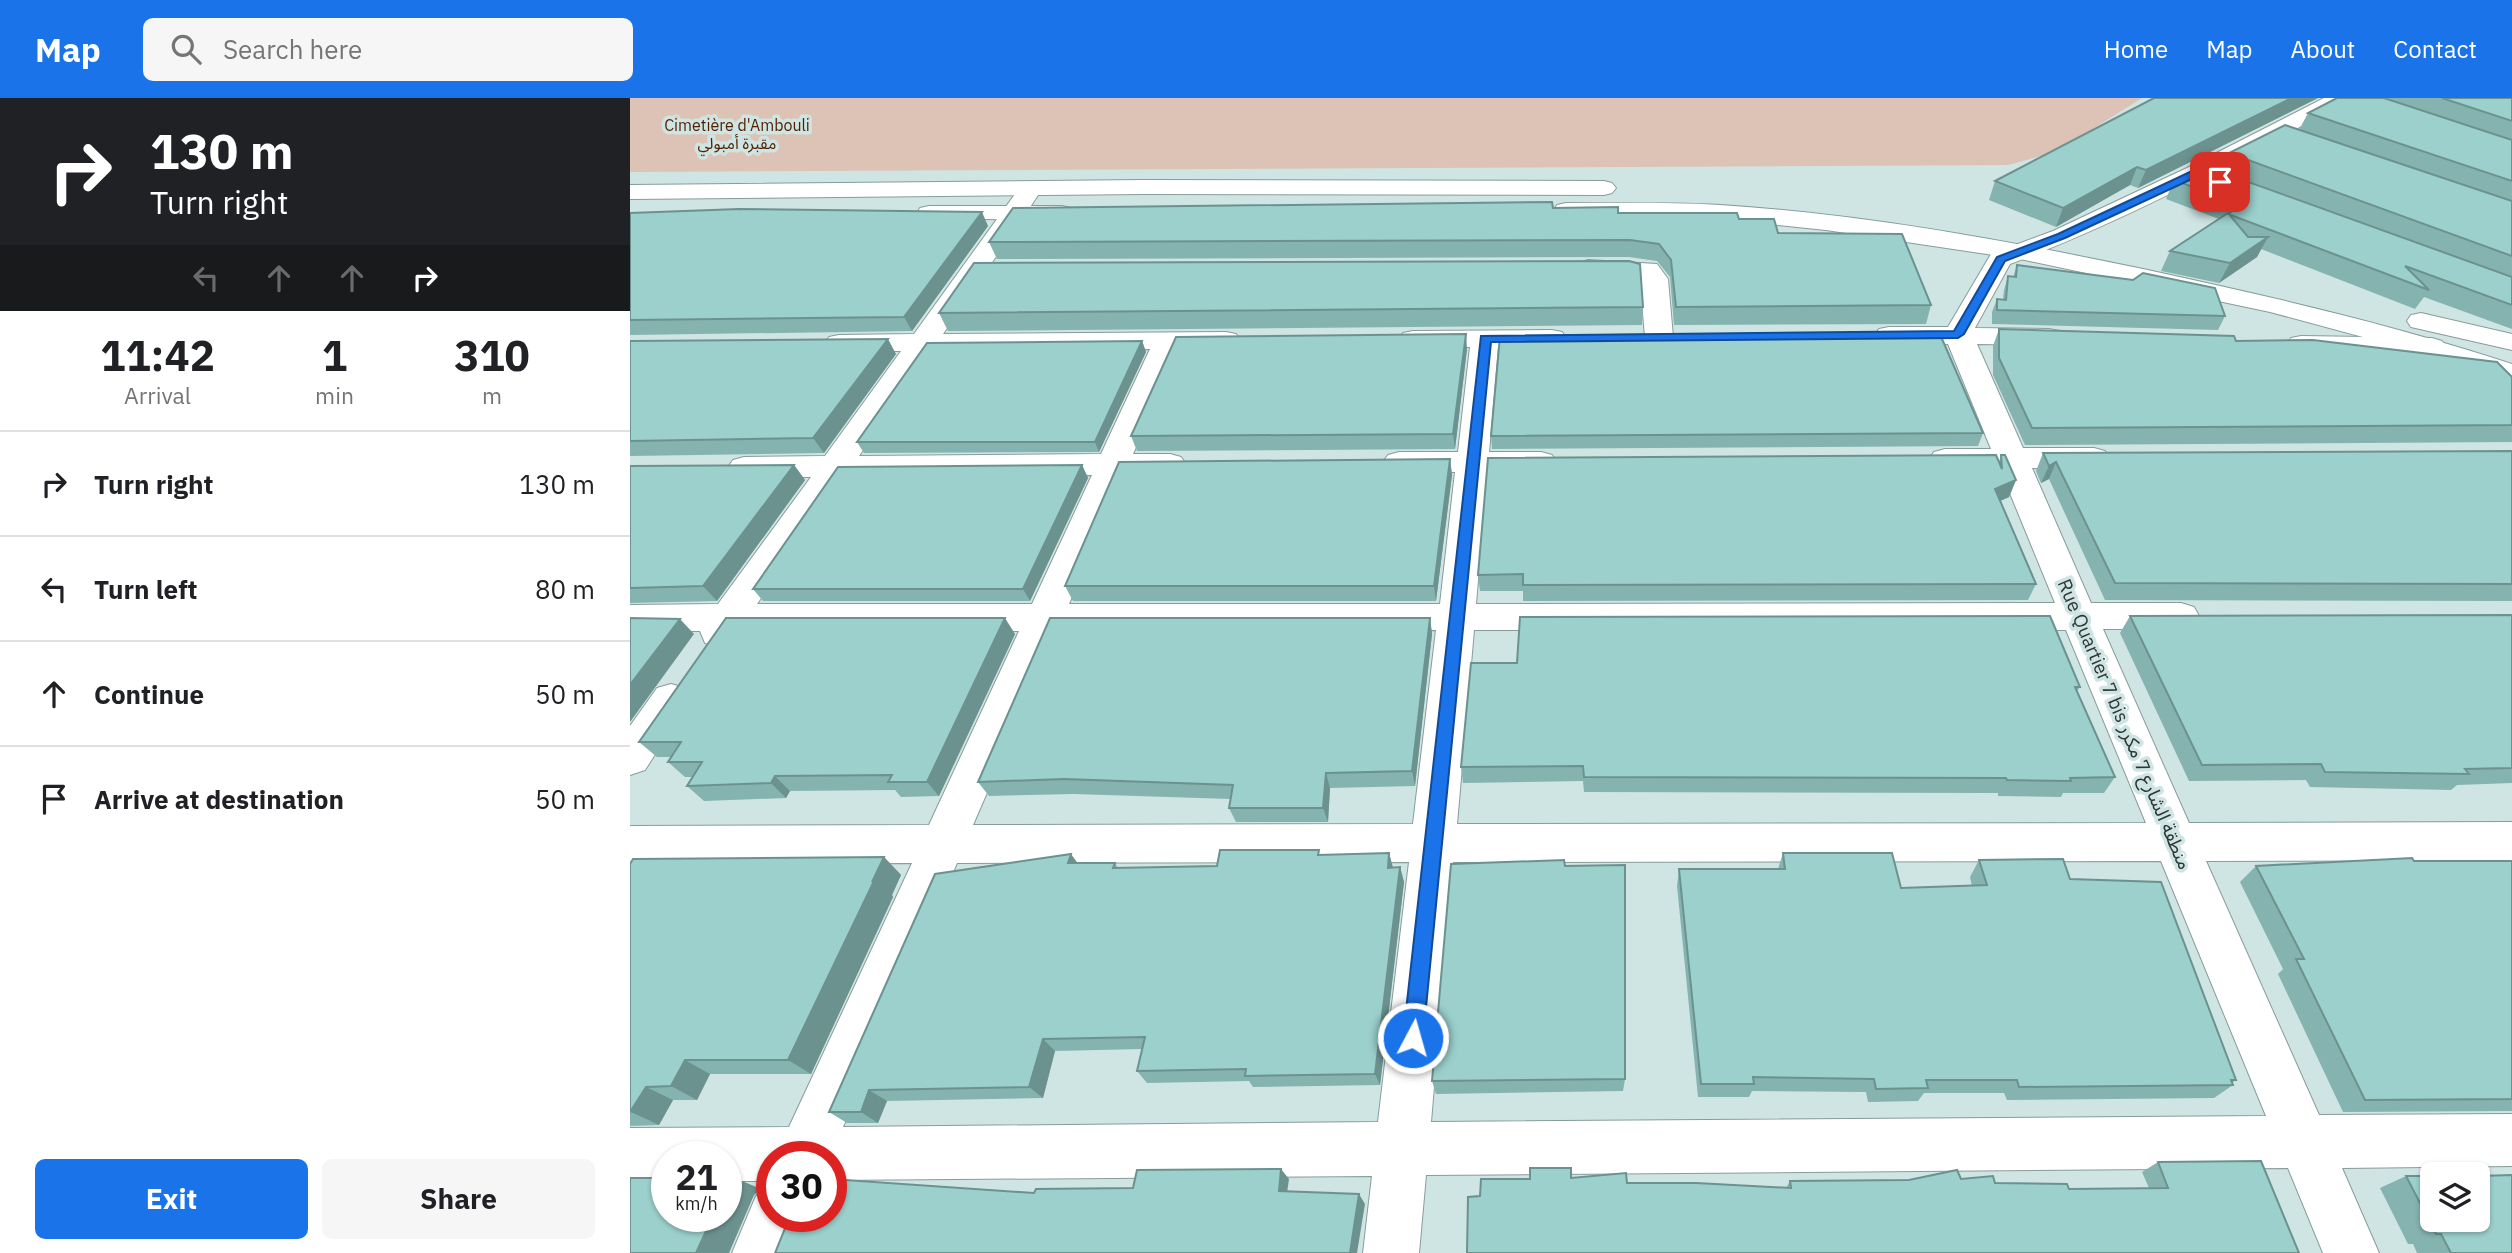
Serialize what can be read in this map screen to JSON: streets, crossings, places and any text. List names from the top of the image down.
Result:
{
  "streets": {
    "street": ["Rue Quartier 7 bis منطقة الشارع 7 مكرر"]
  },
  "parks": ["Cimetière d'Ambouli مقبرة أمبولي"],
  "page": {
    "header": "Map",
    "search": "Search here",
    "nav": [
      "Home",
      "Map",
      "About",
      "Contact"
    ],
    "turn": ["130 m", "Turn right"],
    "eta": [
      "11:42",
      "Arrival",
      "1",
      "min",
      "310",
      "m"
    ],
    "list": [
      {
        "name": "Turn right",
        "value": "130 m"
      },
      {
        "name": "Turn left",
        "value": "80 m"
      },
      {
        "name": "Continue",
        "value": "50 m"
      },
      {
        "name": "Arrive at destination",
        "value": "50 m"
      }
    ],
    "speed": "21 km/h",
    "limit": "30",
    "buttons": ["Exit", "Share"]
  }
}
